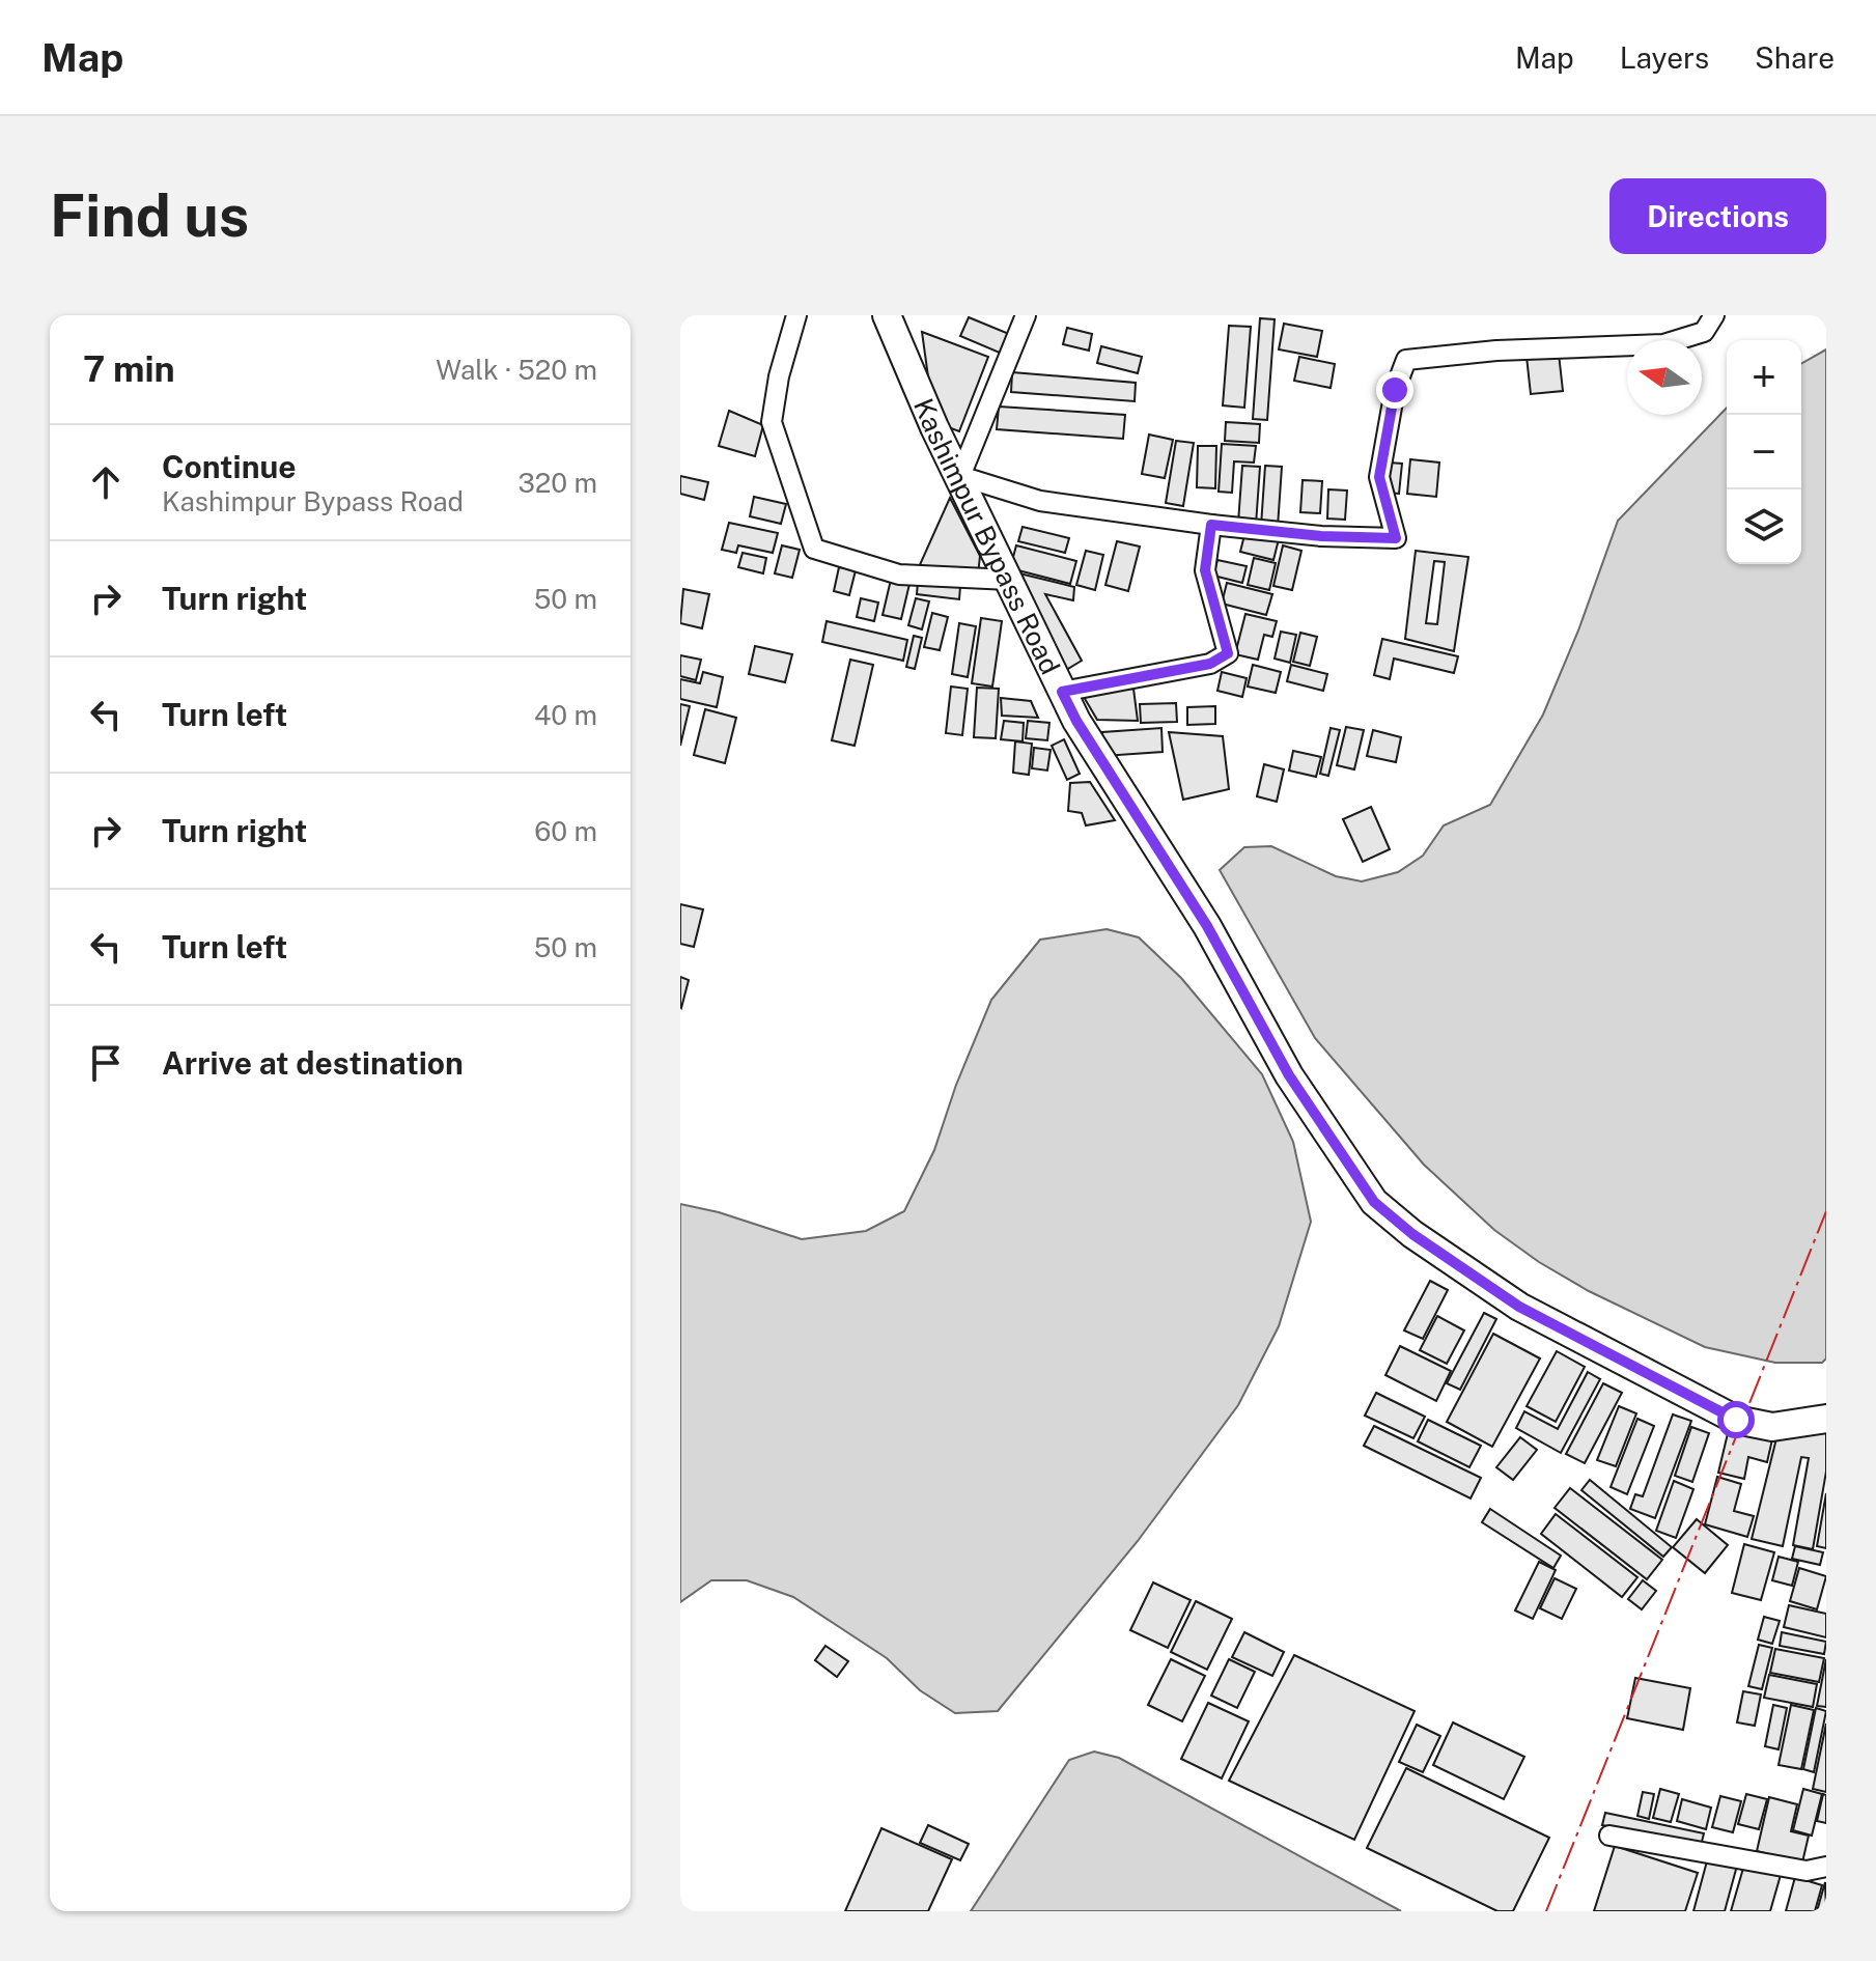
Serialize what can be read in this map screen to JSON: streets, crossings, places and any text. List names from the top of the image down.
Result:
{
  "streets": {
    "main road": ["Kashimpur Bypass Road"]
  },
  "north": "left",
  "page": {
    "header": "Map",
    "nav": ["Map", "Layers", "Share"],
    "buttons": "Directions",
    "title": "Find us",
    "heading": ["7 min", "Walk · 520 m"],
    "map_buttons": ["+", "−"],
    "list": [
      ["Continue", "Kashimpur Bypass Road", "320 m"],
      ["Turn right", "50 m"],
      ["Turn left", "40 m"],
      ["Turn right", "60 m"],
      ["Turn left", "50 m"],
      "Arrive at destination"
    ]
  }
}
